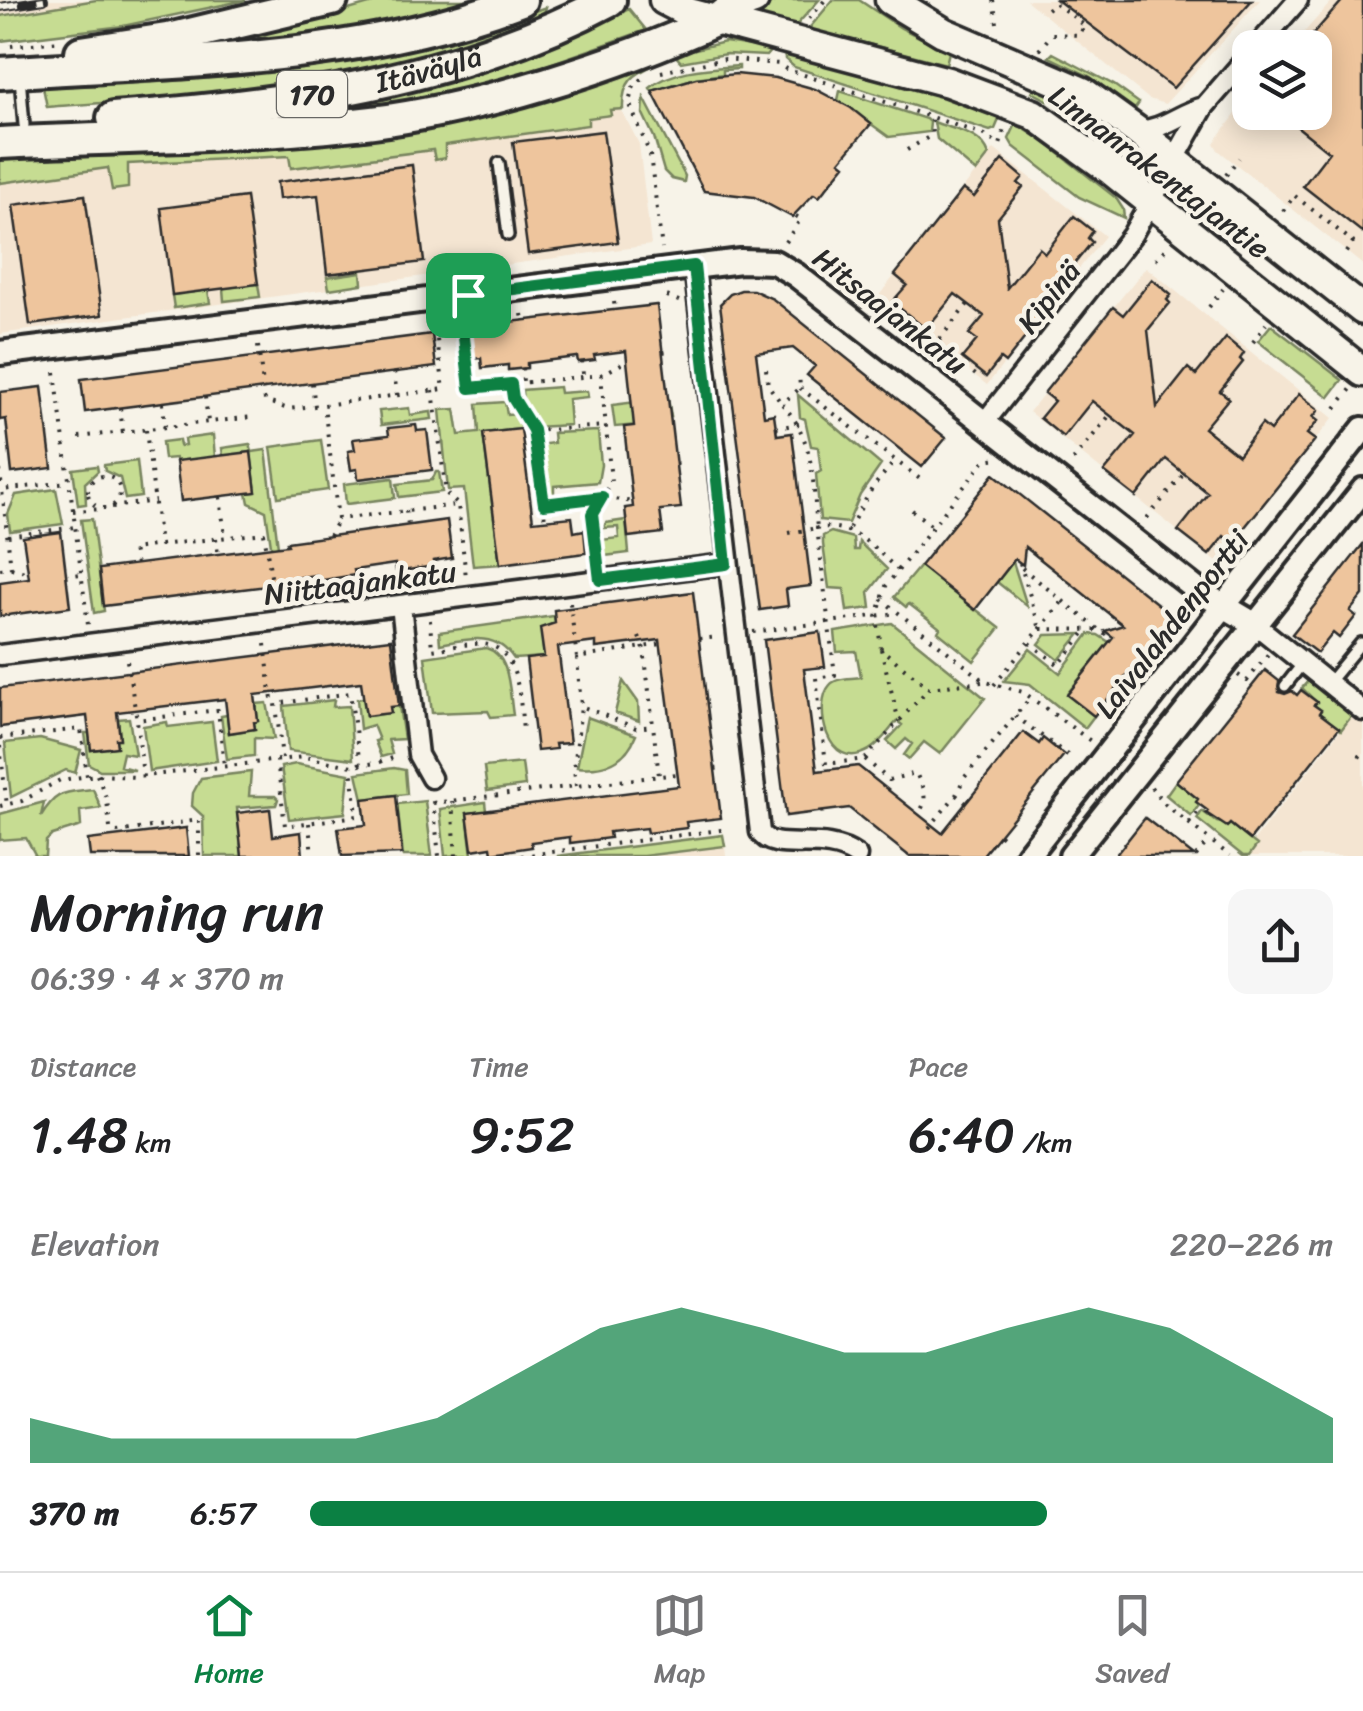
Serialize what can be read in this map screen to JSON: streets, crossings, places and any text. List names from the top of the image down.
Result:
{
  "streets": {
    "highway": ["Itäväylä", "170"],
    "main road": ["Linnanrakentajantie"],
    "street": [
      "Kipinä",
      "Hitsaajankatu",
      "Niittaajankatu",
      "Laivalahdenportti"
    ]
  },
  "crossings": [
    ["Linnanrakentajantie", "Kipinä"],
    ["Kipinä", "Hitsaajankatu"],
    ["Hitsaajankatu", "Laivalahdenportti"]
  ],
  "page": {
    "heading": ["Morning run", "06:39 · 4 × 370 m"],
    "stats": [
      ["Distance", "1.48 km"],
      ["Time", "9:52"],
      ["Pace", "6:40 /km"]
    ],
    "chart": ["Elevation", "220–226 m"],
    "list": [
      {
        "name": "370 m",
        "note": "6:57"
      }
    ],
    "tabs": ["Home", "Map", "Saved"]
  }
}
